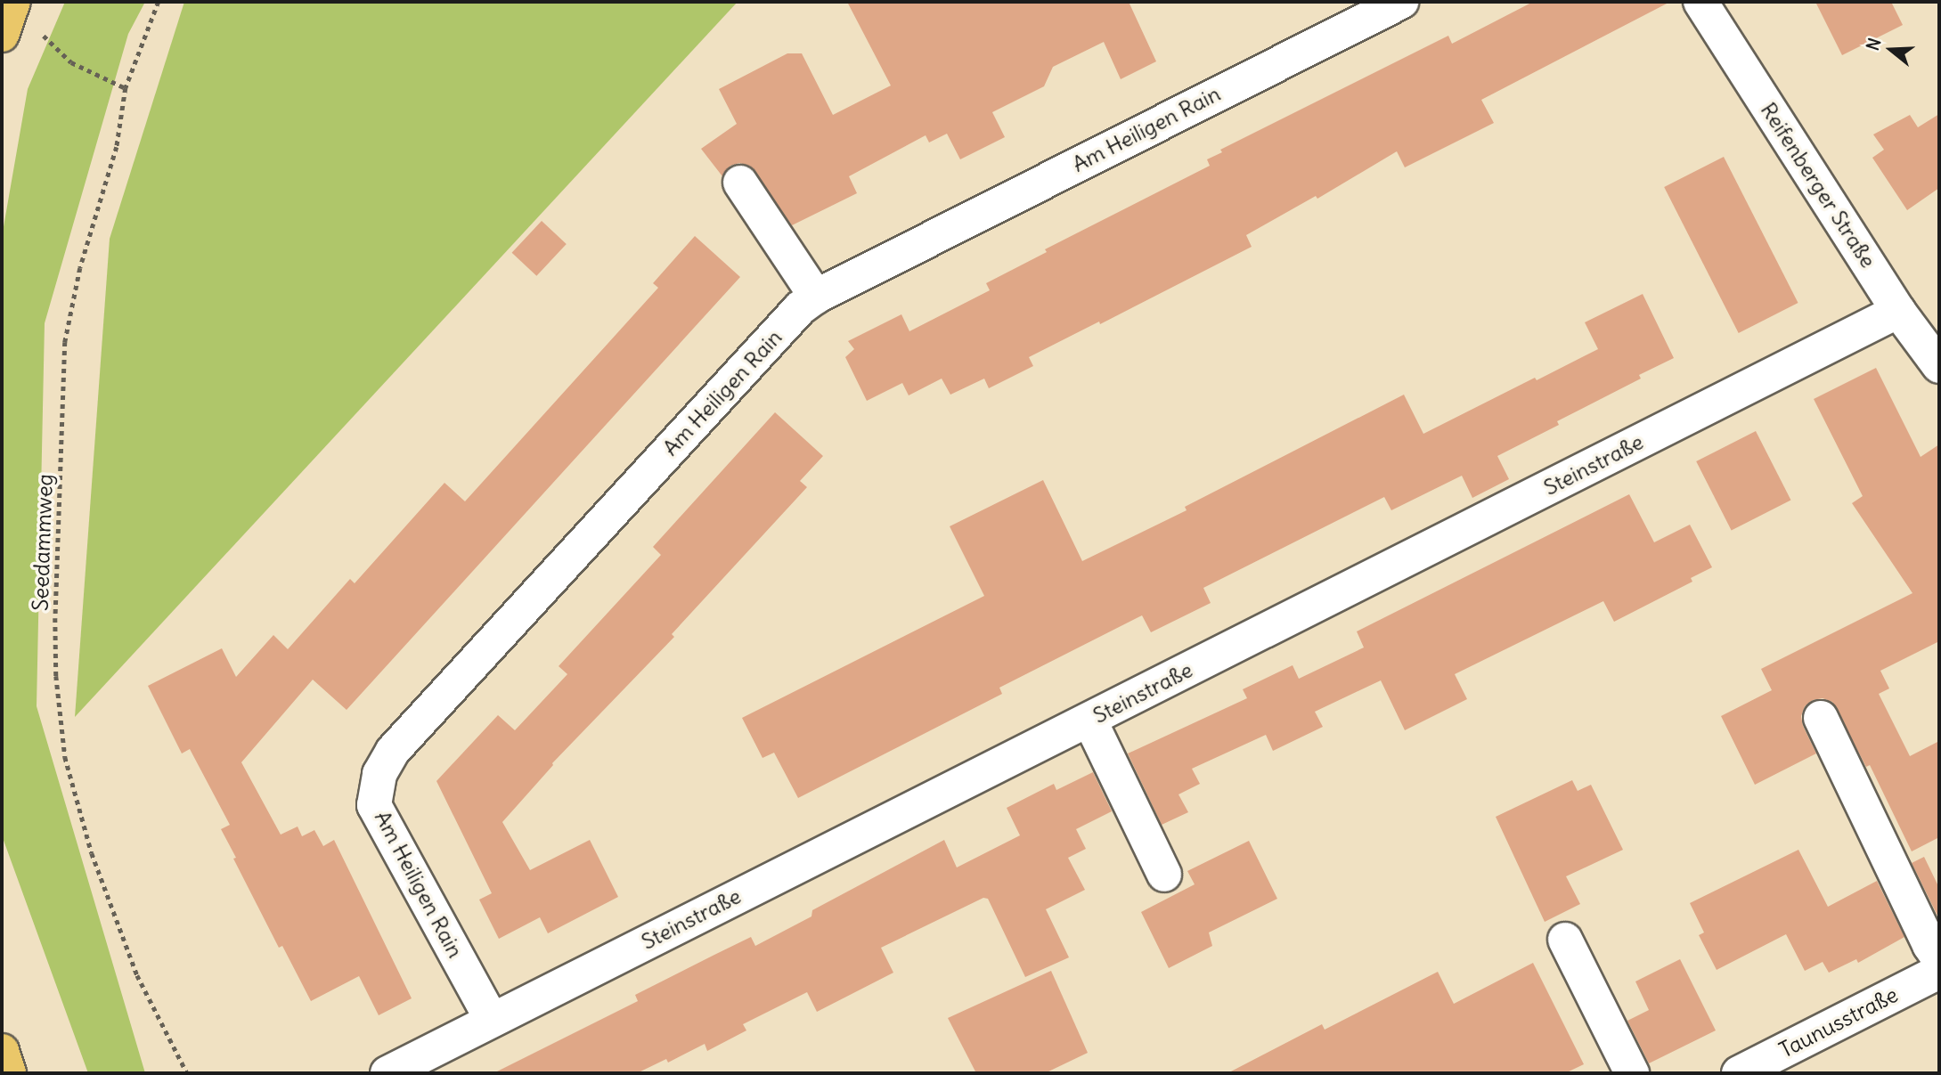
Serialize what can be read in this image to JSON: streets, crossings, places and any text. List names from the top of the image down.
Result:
{
  "streets": {
    "street": [
      "Am Heiligen Rain",
      "Reifenberger Straße",
      "Steinstraße",
      "Taunusstraße"
    ],
    "path": ["Seedammweg"]
  },
  "crossings": [
    ["Am Heiligen Rain", "Steinstraße"],
    ["Reifenberger Straße", "Steinstraße"]
  ],
  "north": "left"
}
